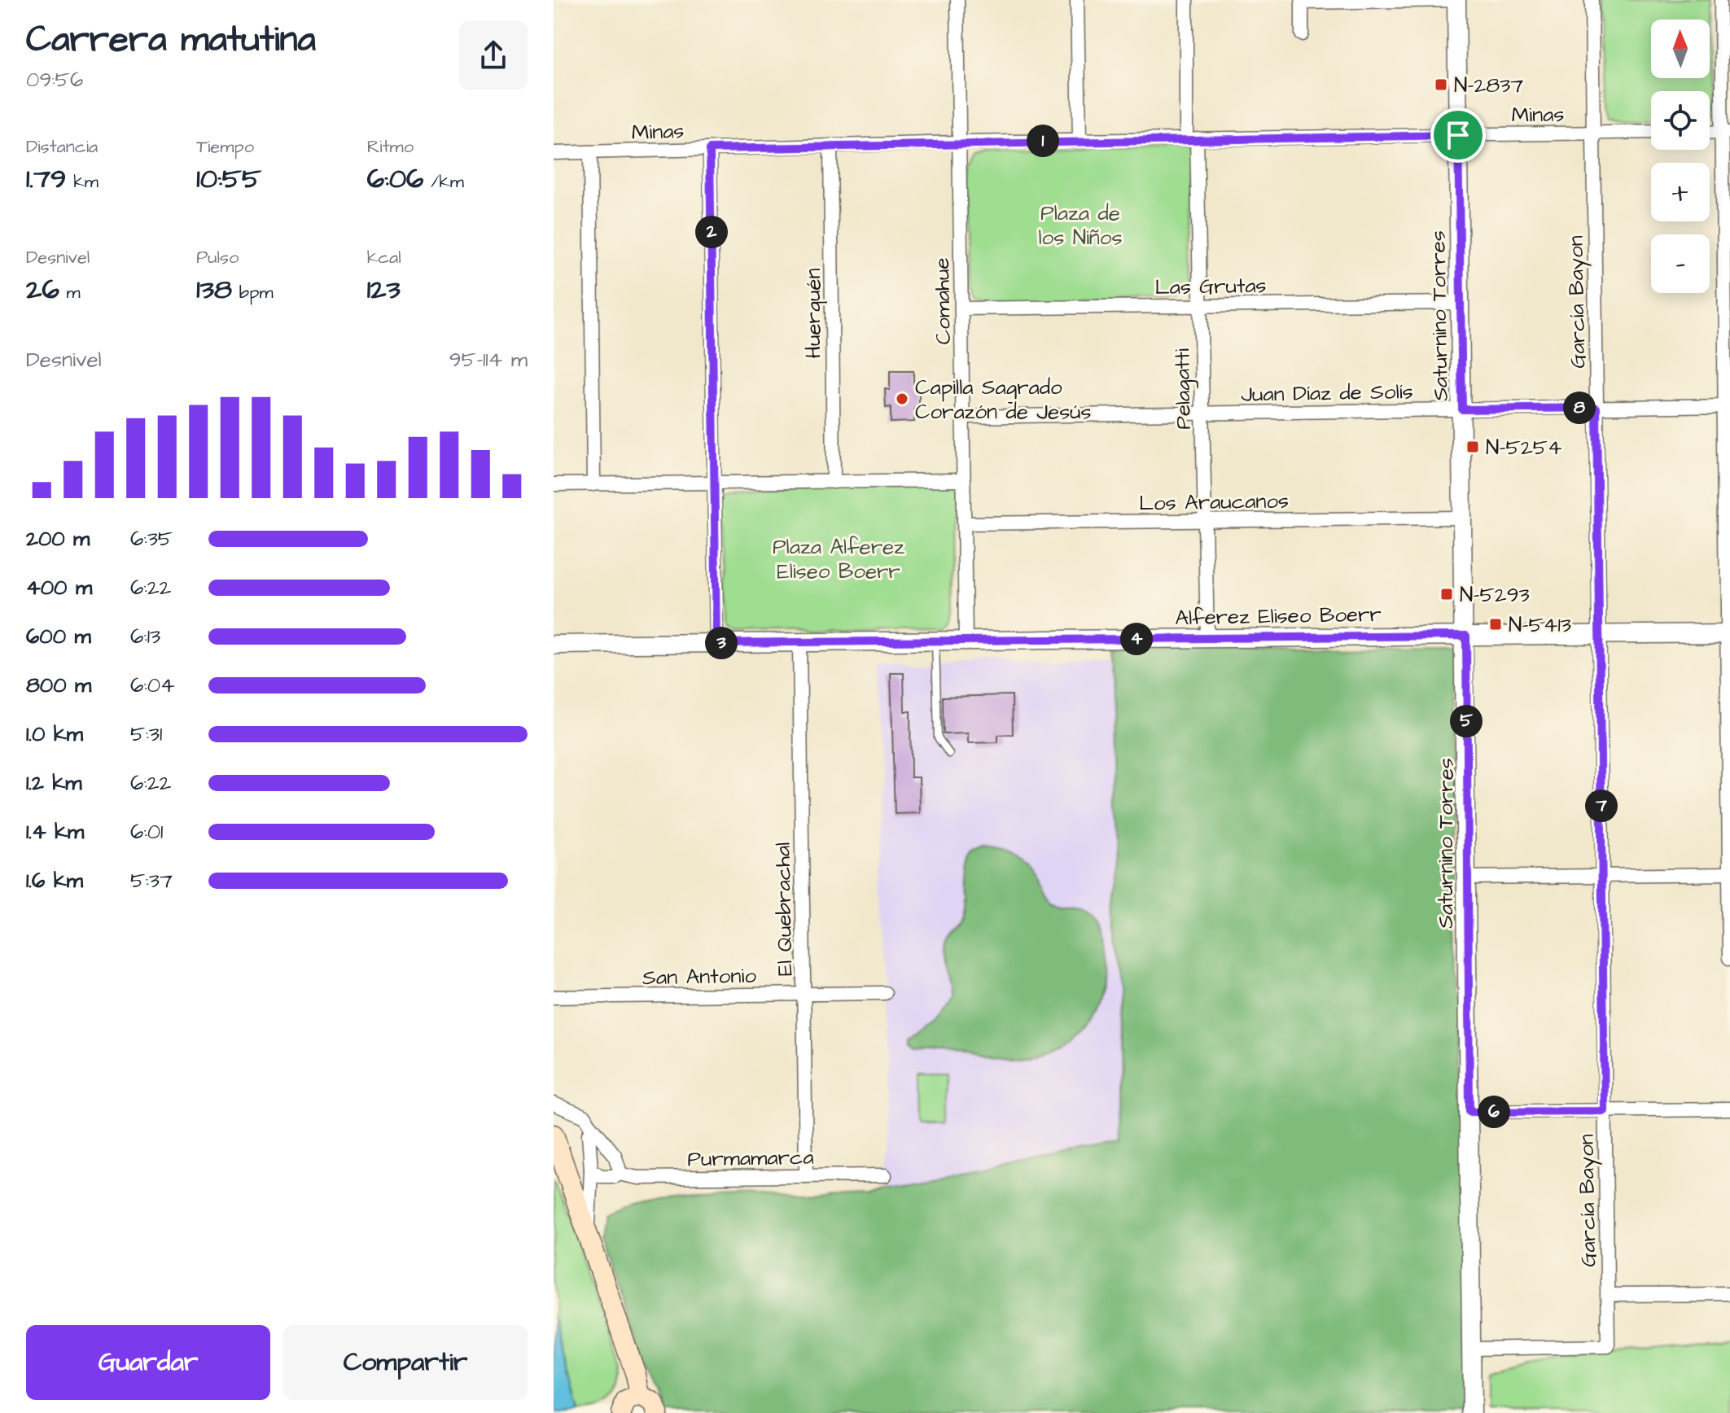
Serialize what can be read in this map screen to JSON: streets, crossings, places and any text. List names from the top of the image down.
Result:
{
  "streets": {
    "street": [
      "Minas",
      "Las Grutas",
      "Comahue",
      "García Bayon",
      "Huerquén",
      "Saturnino Torres",
      "Pelagatti",
      "Juan Díaz de Solís",
      "Los Araucanos",
      "Alferez Eliseo Boerr",
      "El Quebrachal",
      "San Antonio",
      "Purmamarca"
    ]
  },
  "crossings": [
    ["Minas", "Comahue"],
    ["Minas", "García Bayon"],
    ["Minas", "Huerquén"],
    ["Minas", "Saturnino Torres"],
    ["Minas", "Pelagatti"],
    ["Las Grutas", "Comahue"],
    ["Las Grutas", "Saturnino Torres"],
    ["Las Grutas", "Pelagatti"],
    ["Comahue", "Juan Díaz de Solís"],
    ["Comahue", "Los Araucanos"],
    ["Comahue", "Alferez Eliseo Boerr"],
    ["García Bayon", "Saturnino Torres"],
    ["García Bayon", "Juan Díaz de Solís"],
    ["García Bayon", "Alferez Eliseo Boerr"],
    ["Saturnino Torres", "Juan Díaz de Solís"],
    ["Saturnino Torres", "Los Araucanos"],
    ["Saturnino Torres", "Alferez Eliseo Boerr"],
    ["Pelagatti", "Juan Díaz de Solís"],
    ["Pelagatti", "Los Araucanos"],
    ["Pelagatti", "Alferez Eliseo Boerr"],
    ["Alferez Eliseo Boerr", "El Quebrachal"],
    ["El Quebrachal", "San Antonio"],
    ["El Quebrachal", "Purmamarca"]
  ],
  "parks": ["Plaza de los Niños", "Plaza Alferez Eliseo Boerr"],
  "places": {
    "transit": [
      "N-2837",
      "N-5254",
      "N-5293",
      "N-5413"
    ],
    "other": ["Capilla Sagrado Corazón de Jesús"]
  },
  "north": "top",
  "page": {
    "heading": ["Carrera matutina", "09:56"],
    "map_buttons": ["+", "−"],
    "stats": [
      ["Distancia", "1.79 km"],
      ["Tiempo", "10:55"],
      ["Ritmo", "6:06 /km"],
      ["Desnivel", "26 m"],
      ["Pulso", "138 bpm"],
      ["kcal", "123"]
    ],
    "pins": [
      "1",
      "2",
      "8",
      "4",
      "3",
      "5",
      "7",
      "6"
    ],
    "chart": ["Desnivel", "95–114 m"],
    "list": [
      {
        "name": "200 m",
        "note": "6:35"
      },
      {
        "name": "400 m",
        "note": "6:22"
      },
      {
        "name": "600 m",
        "note": "6:13"
      },
      {
        "name": "800 m",
        "note": "6:04"
      },
      {
        "name": "1.0 km",
        "note": "5:31"
      },
      {
        "name": "1.2 km",
        "note": "6:22"
      },
      {
        "name": "1.4 km",
        "note": "6:01"
      },
      {
        "name": "1.6 km",
        "note": "5:37"
      }
    ],
    "buttons": ["Guardar", "Compartir"]
  }
}
